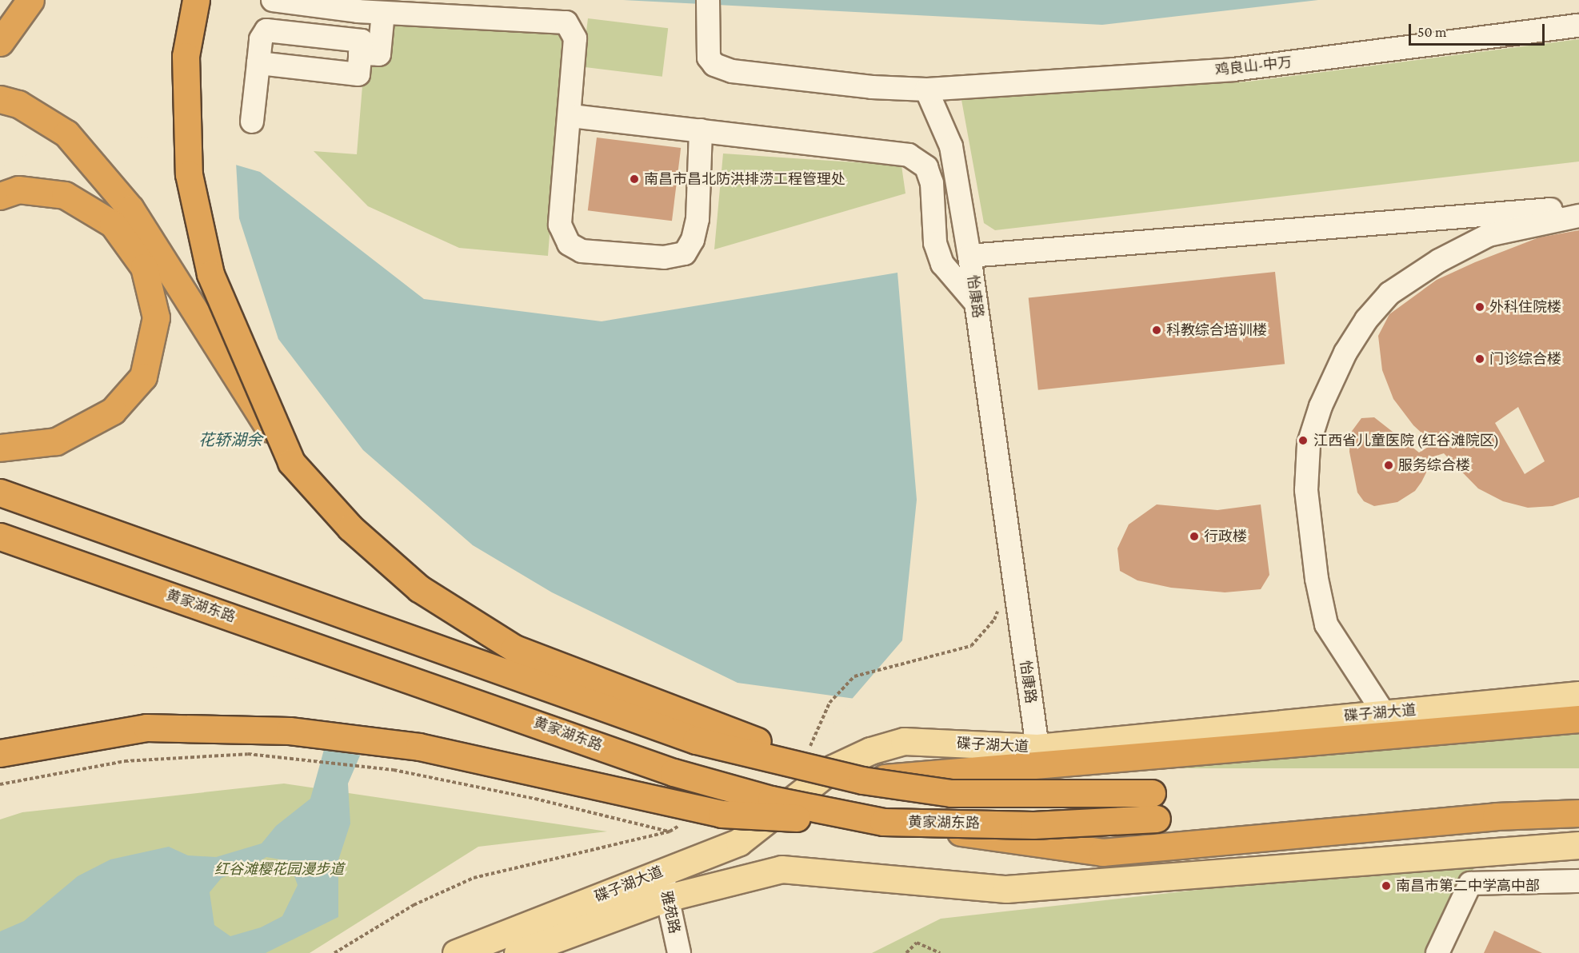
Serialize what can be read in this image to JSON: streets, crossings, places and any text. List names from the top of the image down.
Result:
{
  "streets": {
    "highway": ["黄家湖东路"],
    "main road": ["碟子湖大道"],
    "street": ["鸡良山-中万", "怡康路", "雅苑路"]
  },
  "crossings": [
    ["鸡良山-中万", "怡康路"],
    ["怡康路", "碟子湖大道"],
    ["碟子湖大道", "雅苑路"]
  ],
  "water": ["花轿湖余"],
  "parks": ["红谷滩樱花园漫步道"],
  "places": [
    "南昌市昌北防洪排涝工程管理处",
    "外科住院楼",
    "科教综合培训楼",
    "门诊综合楼",
    "江西省儿童医院 (红谷滩院区)",
    "服务综合楼",
    "行政楼",
    "南昌市第二中学高中部"
  ],
  "scale_bar": "50 m"
}
